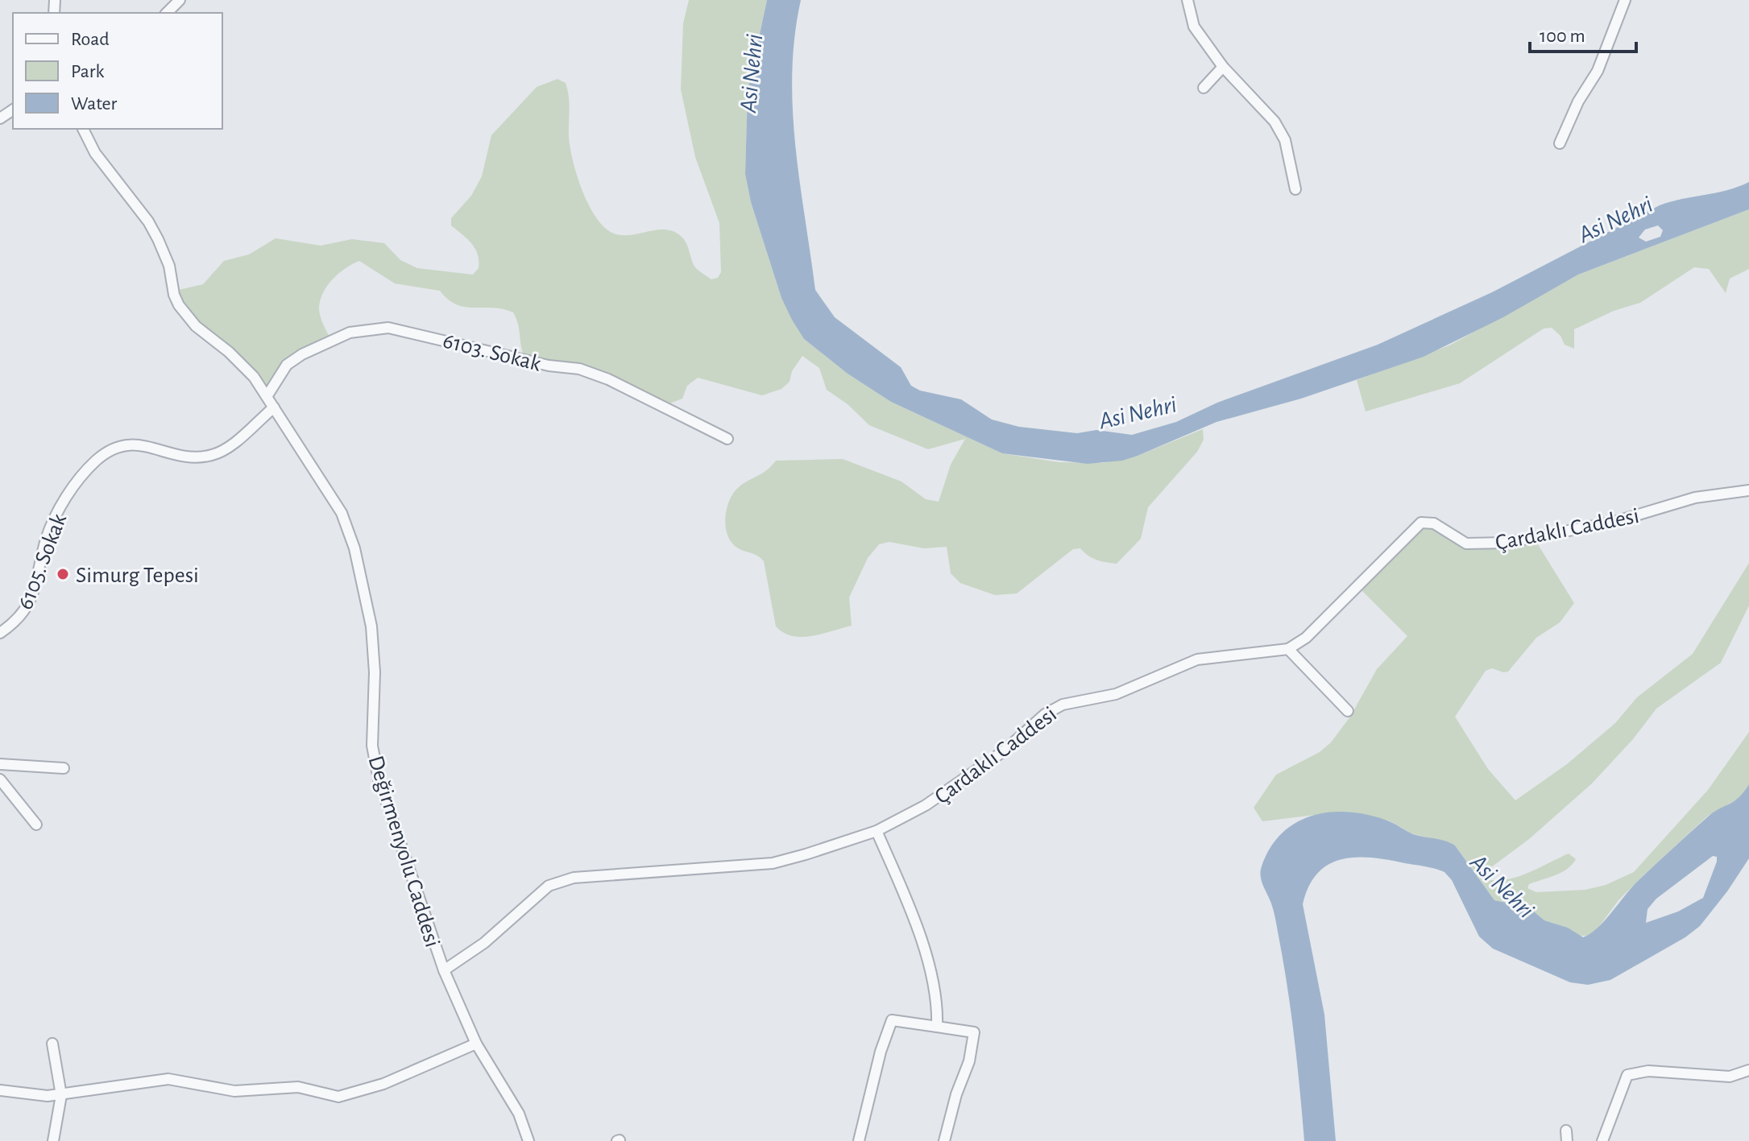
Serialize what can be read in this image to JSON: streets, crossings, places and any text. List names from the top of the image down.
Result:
{
  "streets": {
    "street": [
      "6103. Sokak",
      "Çardaklı Caddesi",
      "6105. Sokak",
      "Değirmenyolu Caddesi"
    ]
  },
  "crossings": [
    ["6103. Sokak", "Değirmenyolu Caddesi"],
    ["Çardaklı Caddesi", "Değirmenyolu Caddesi"],
    ["6105. Sokak", "Değirmenyolu Caddesi"]
  ],
  "water": ["Asi Nehri"],
  "places": ["Simurg Tepesi"],
  "legend": ["Road", "Park", "Water"],
  "scale_bar": "100 m"
}
